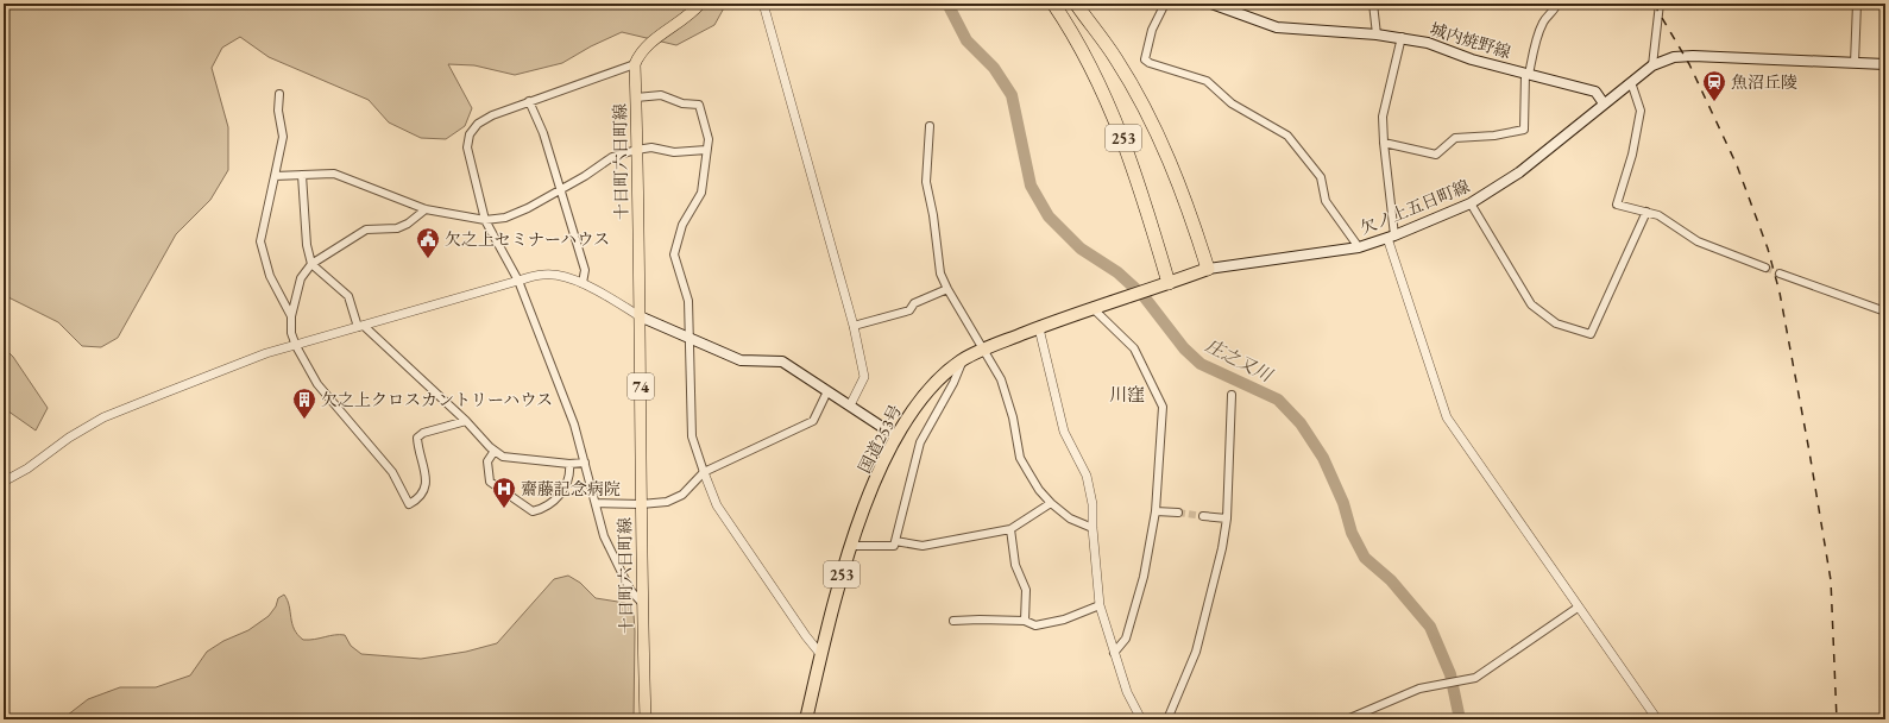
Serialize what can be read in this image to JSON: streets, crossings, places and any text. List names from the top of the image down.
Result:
{
  "streets": {
    "highway": ["253", "国道253号"],
    "main road": [
      "城内焼野線",
      "十日町六日町線",
      "欠ノ上五日町線",
      "74"
    ]
  },
  "crossings": [
    ["城内焼野線", "欠ノ上五日町線"],
    ["253", "欠ノ上五日町線"],
    ["253", "国道253号"],
    ["欠ノ上五日町線", "国道253号"]
  ],
  "districts": ["川窪"],
  "water": ["庄之又川"],
  "places": {
    "station": ["魚沼丘陵"],
    "public building": ["欠之上セミナーハウス"],
    "building": ["欠之上クロスカントリーハウス"],
    "hospital": ["齋藤記念病院"]
  }
}
